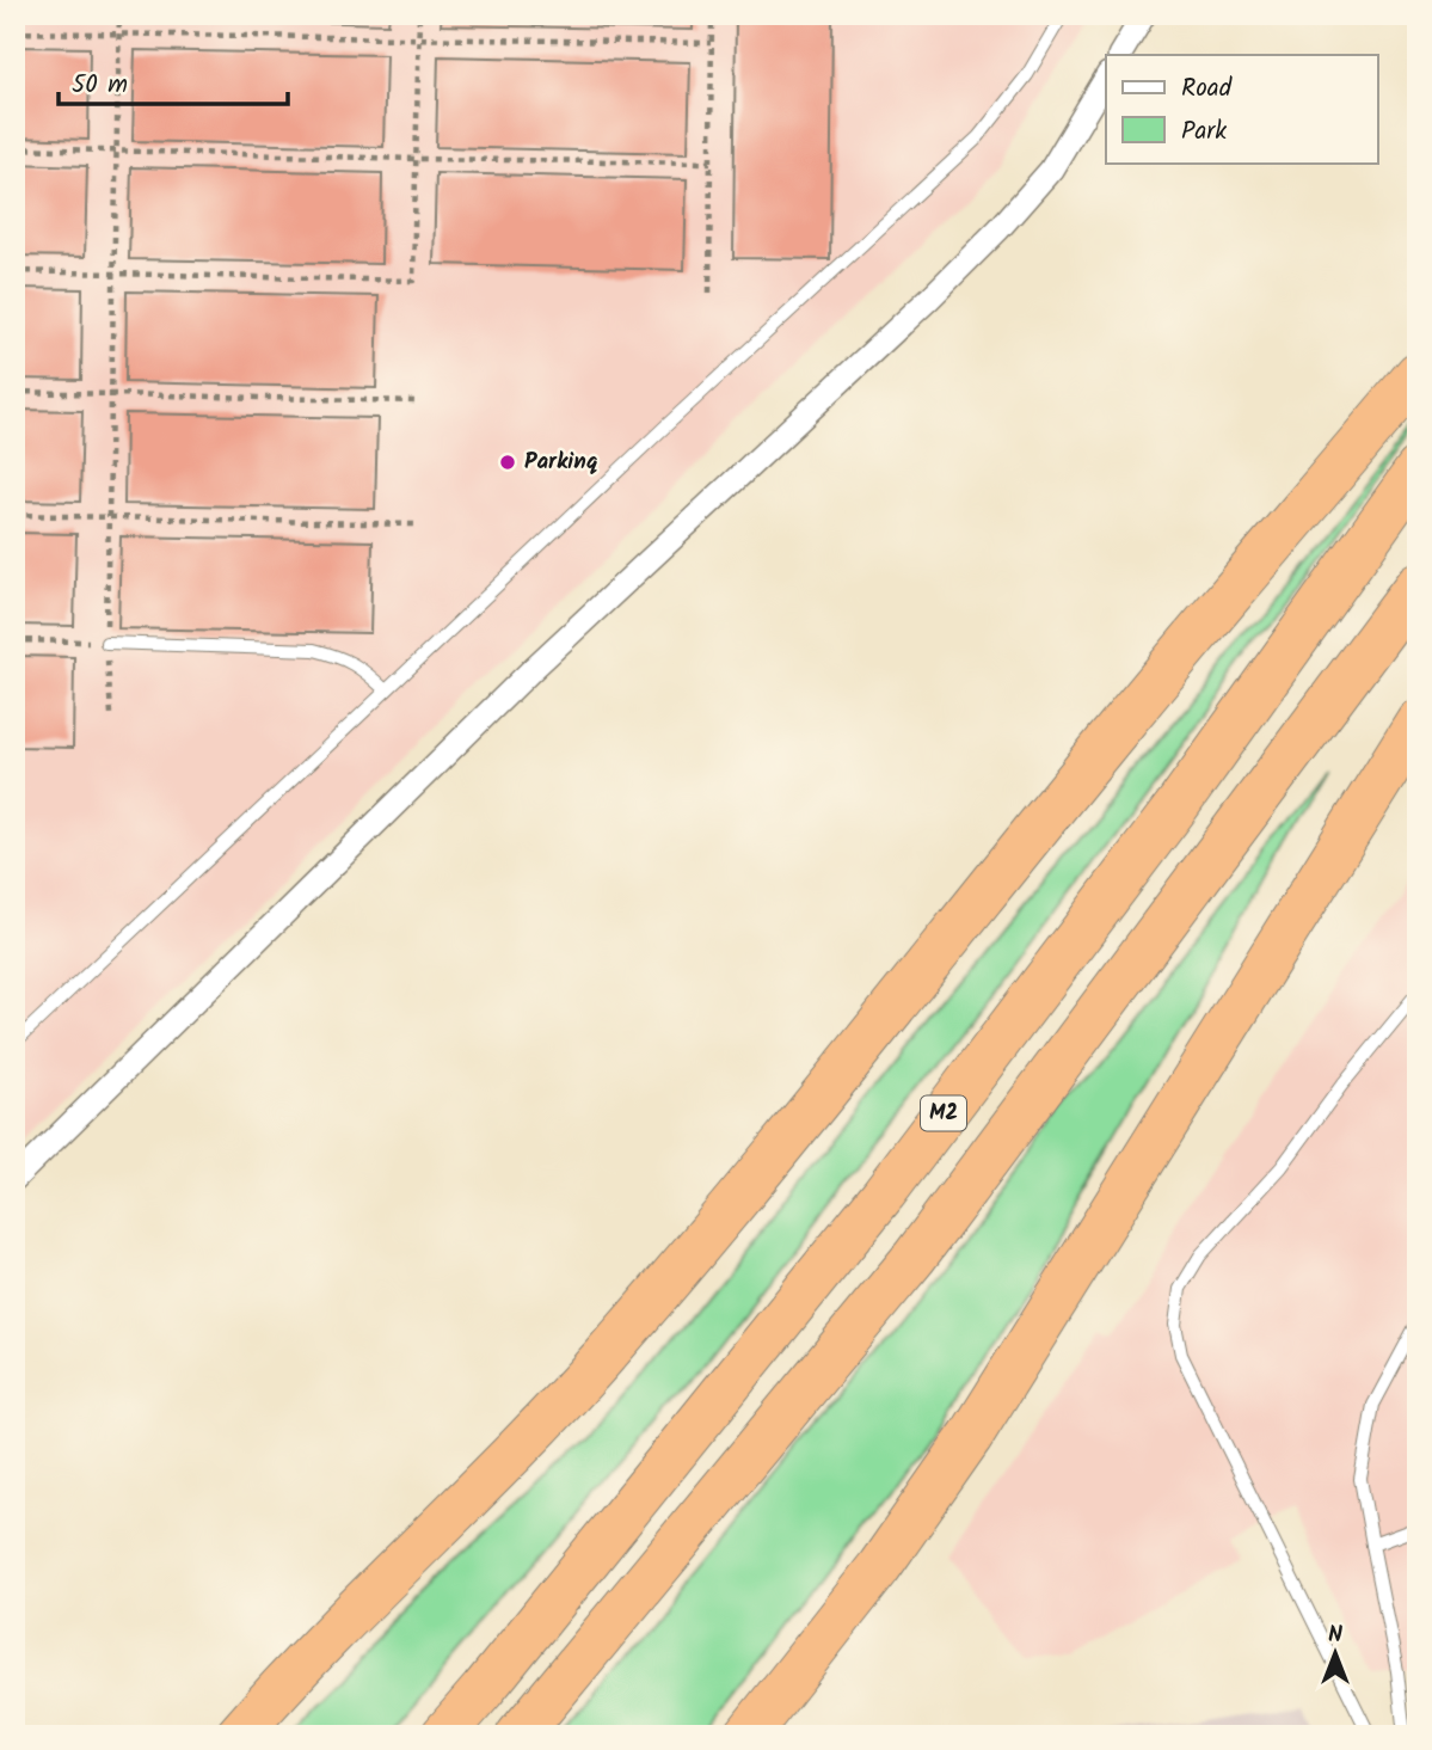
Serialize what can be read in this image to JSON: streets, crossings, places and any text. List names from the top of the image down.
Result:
{
  "streets": {
    "highway": ["M2"]
  },
  "places": ["Parkinq"],
  "legend": ["Road", "Park"],
  "scale_bar": "50 m",
  "north": "top"
}
